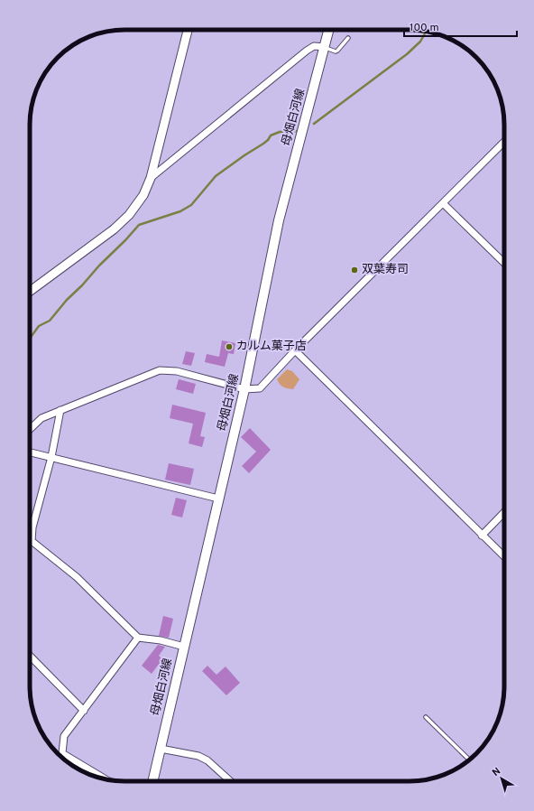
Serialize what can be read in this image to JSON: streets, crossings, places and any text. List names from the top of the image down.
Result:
{
  "streets": {
    "main road": ["母畑白河線"]
  },
  "places": ["双葉寿司", "カルム菓子店"],
  "scale_bar": "100 m",
  "north": "top left"
}
